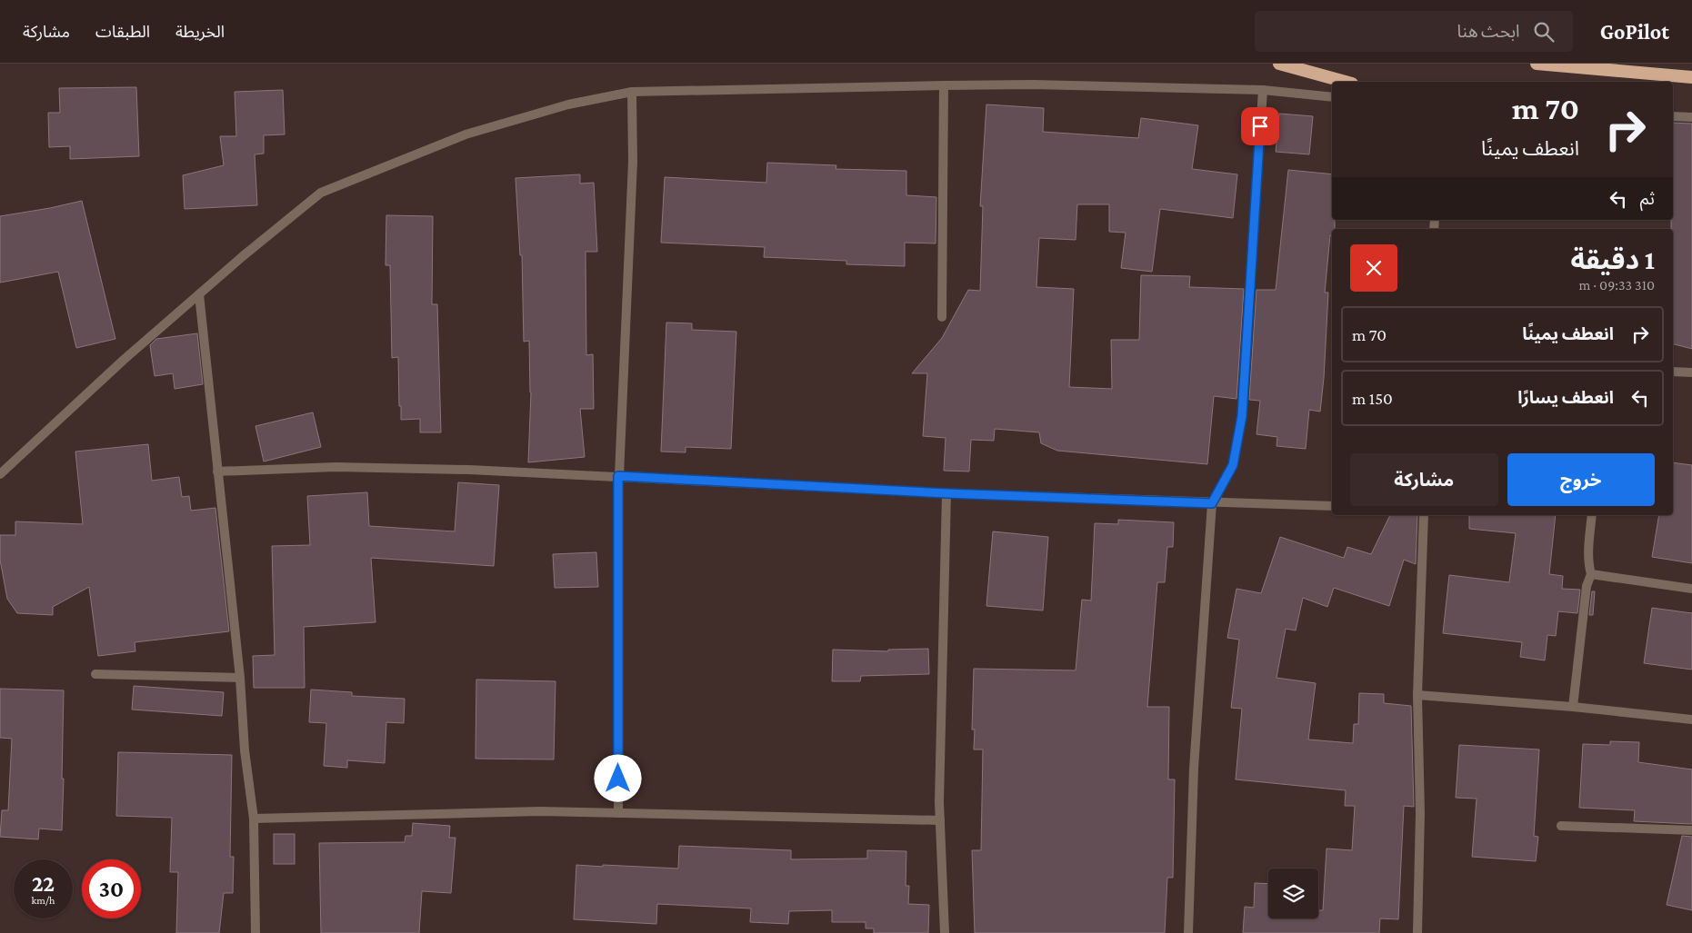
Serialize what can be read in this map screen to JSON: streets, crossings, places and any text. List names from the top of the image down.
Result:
{
  "page": {
    "header": "GoPilot",
    "search": "ابحث هنا",
    "nav": ["الخريطة", "الطبقات", "مشاركة"],
    "turn": ["70 m", "انعطف يمينًا"],
    "then": "ثم",
    "heading": ["1 دقيقة", "310 m · 09:33"],
    "list": [
      {
        "name": "انعطف يمينًا",
        "value": "70 m"
      },
      {
        "name": "انعطف يسارًا",
        "value": "150 m"
      }
    ],
    "buttons": ["خروج", "مشاركة"],
    "speed": "22 km/h",
    "limit": "30"
  }
}
